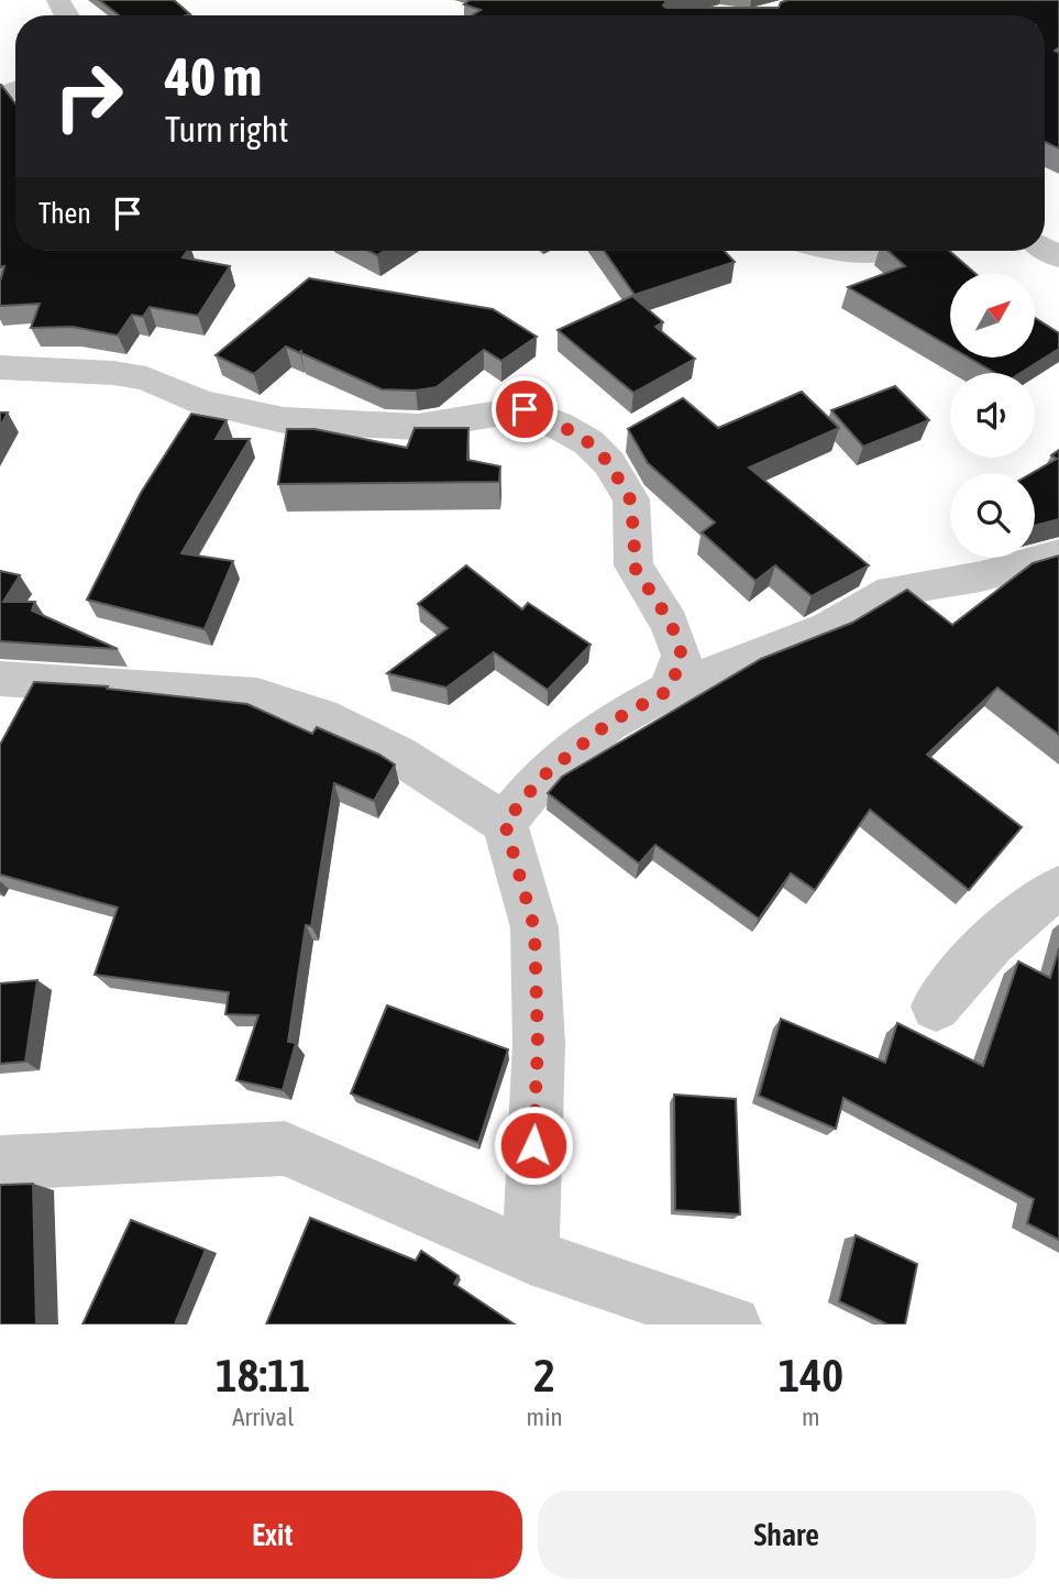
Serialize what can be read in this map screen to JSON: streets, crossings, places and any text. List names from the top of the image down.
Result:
{
  "north": "top right",
  "page": {
    "turn": ["40 m", "Turn right"],
    "then": "Then",
    "eta": [
      "18:11",
      "Arrival",
      "2",
      "min",
      "140",
      "m"
    ],
    "buttons": ["Exit", "Share"]
  }
}
